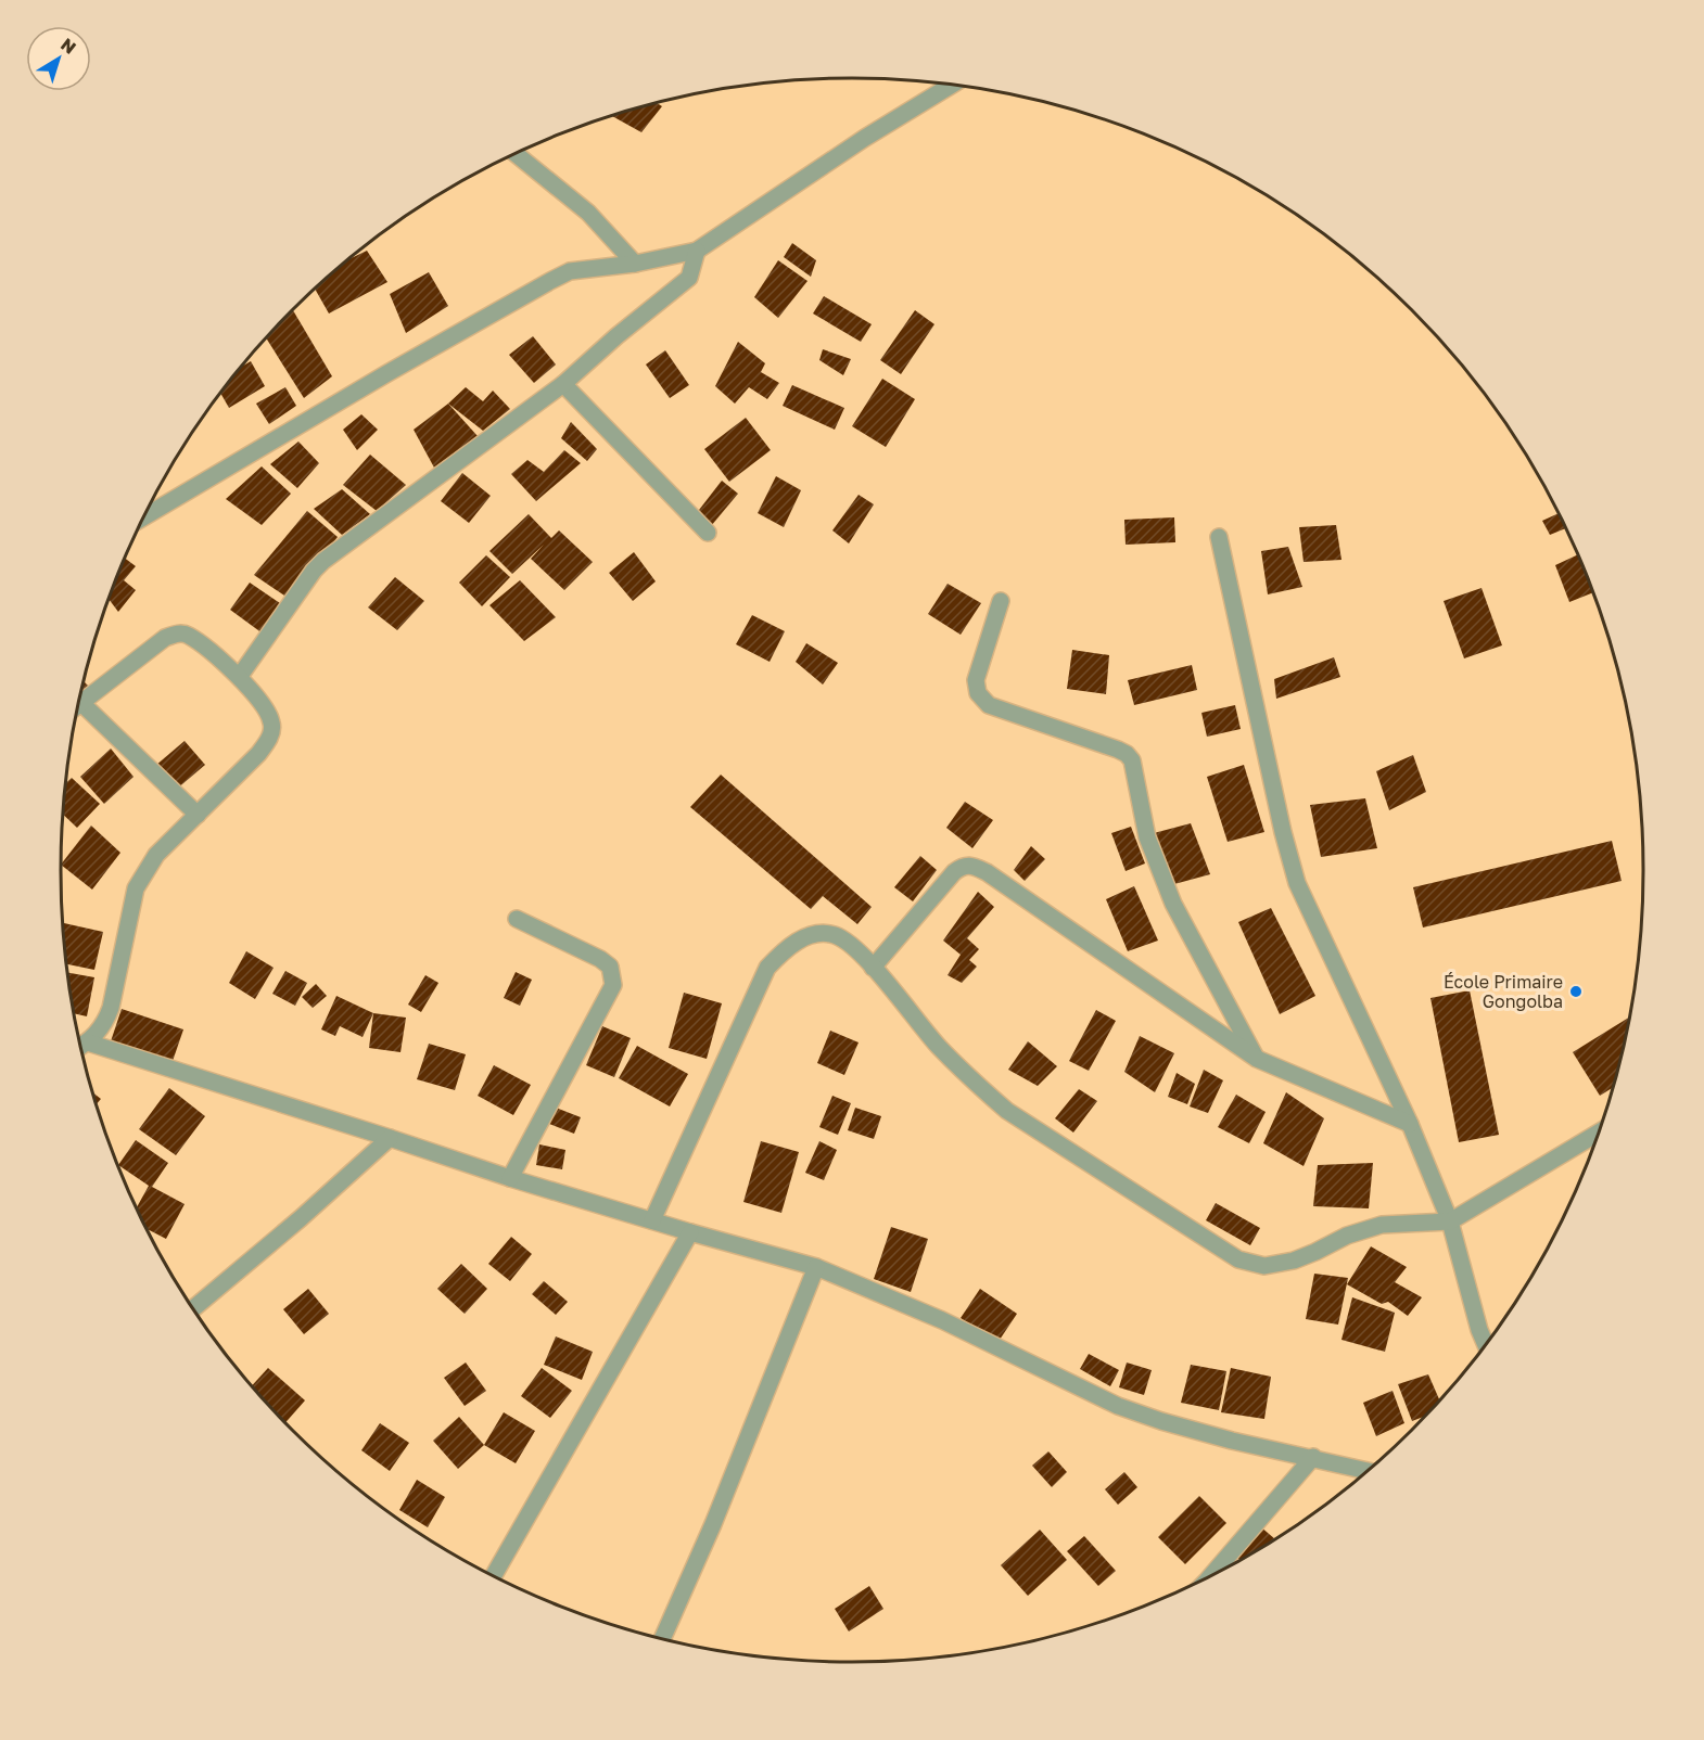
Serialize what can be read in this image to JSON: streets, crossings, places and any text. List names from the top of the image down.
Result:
{
  "places": ["École Primaire Gongolba"],
  "north": "top right"
}
